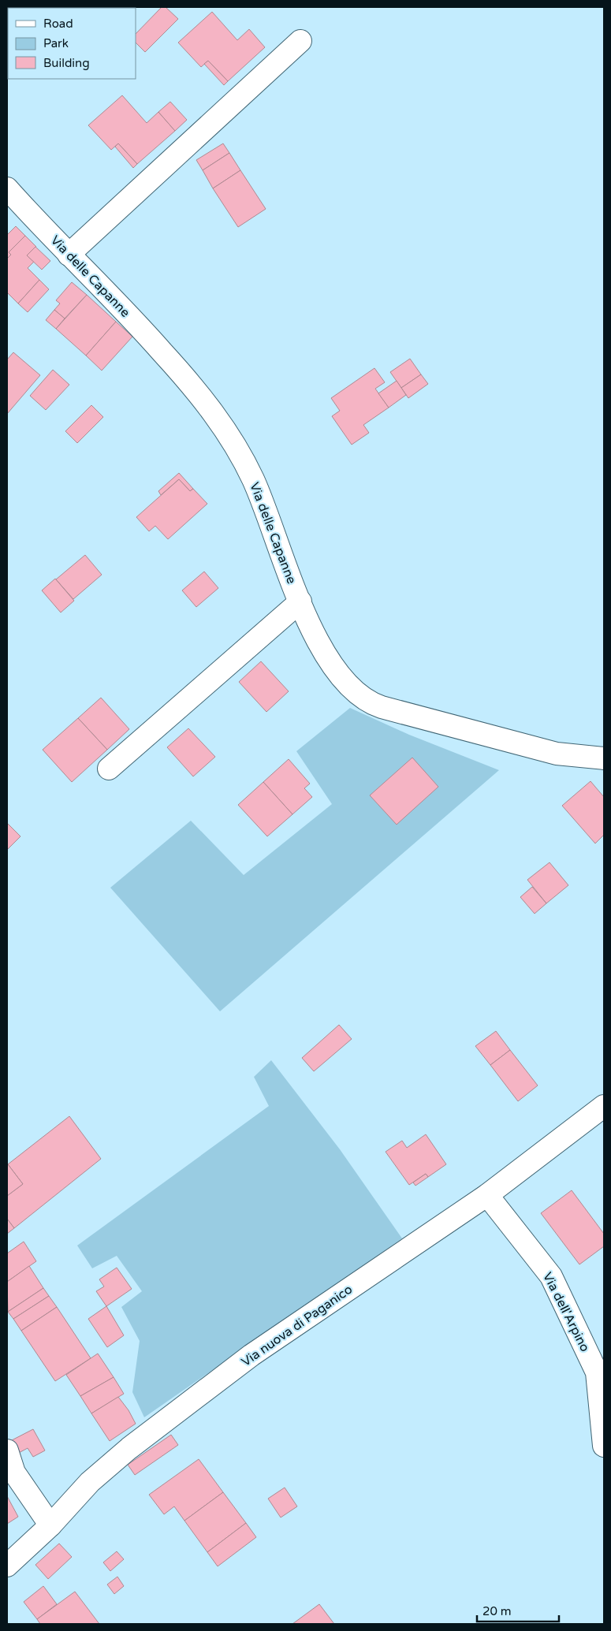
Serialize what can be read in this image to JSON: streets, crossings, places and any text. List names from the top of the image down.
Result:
{
  "streets": {
    "street": ["Via delle Capanne", "Via dell'Arpino", "Via nuova di Paganico"]
  },
  "crossings": [
    ["Via dell'Arpino", "Via nuova di Paganico"]
  ],
  "legend": ["Road", "Park", "Building"],
  "scale_bar": "20 m"
}
